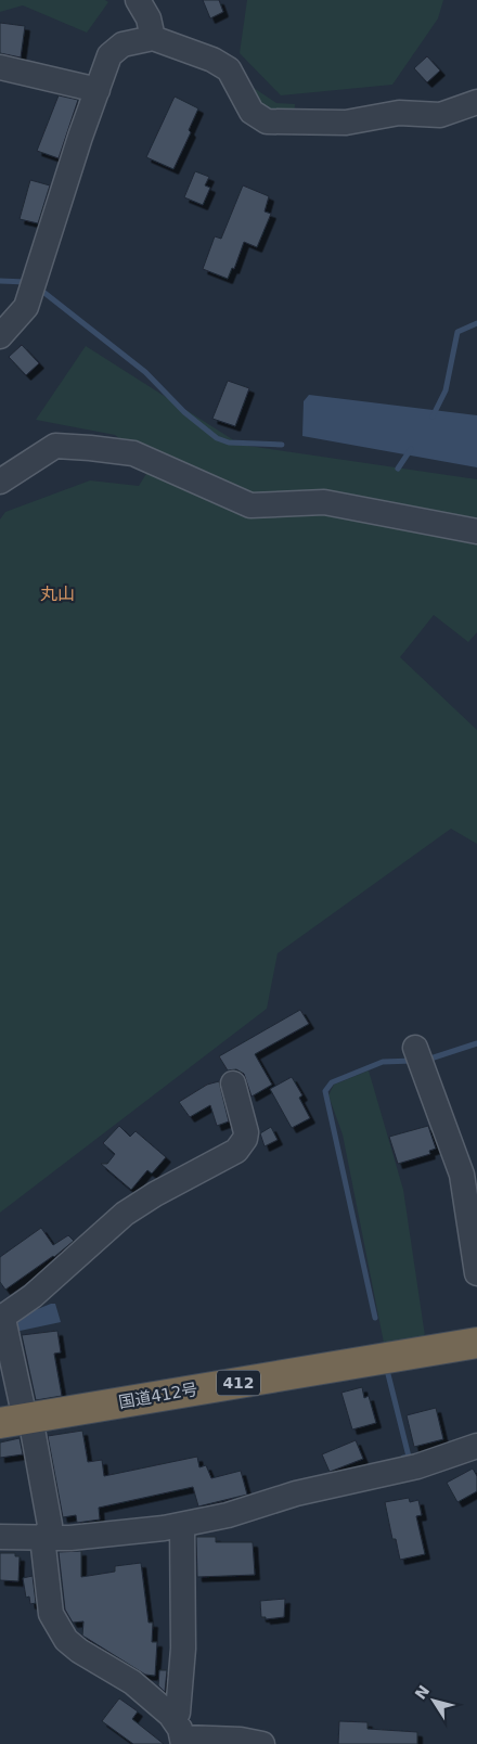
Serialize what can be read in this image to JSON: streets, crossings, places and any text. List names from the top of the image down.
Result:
{
  "streets": {
    "highway": ["412", "国道412号"]
  },
  "districts": ["丸山"],
  "north": "top left"
}
